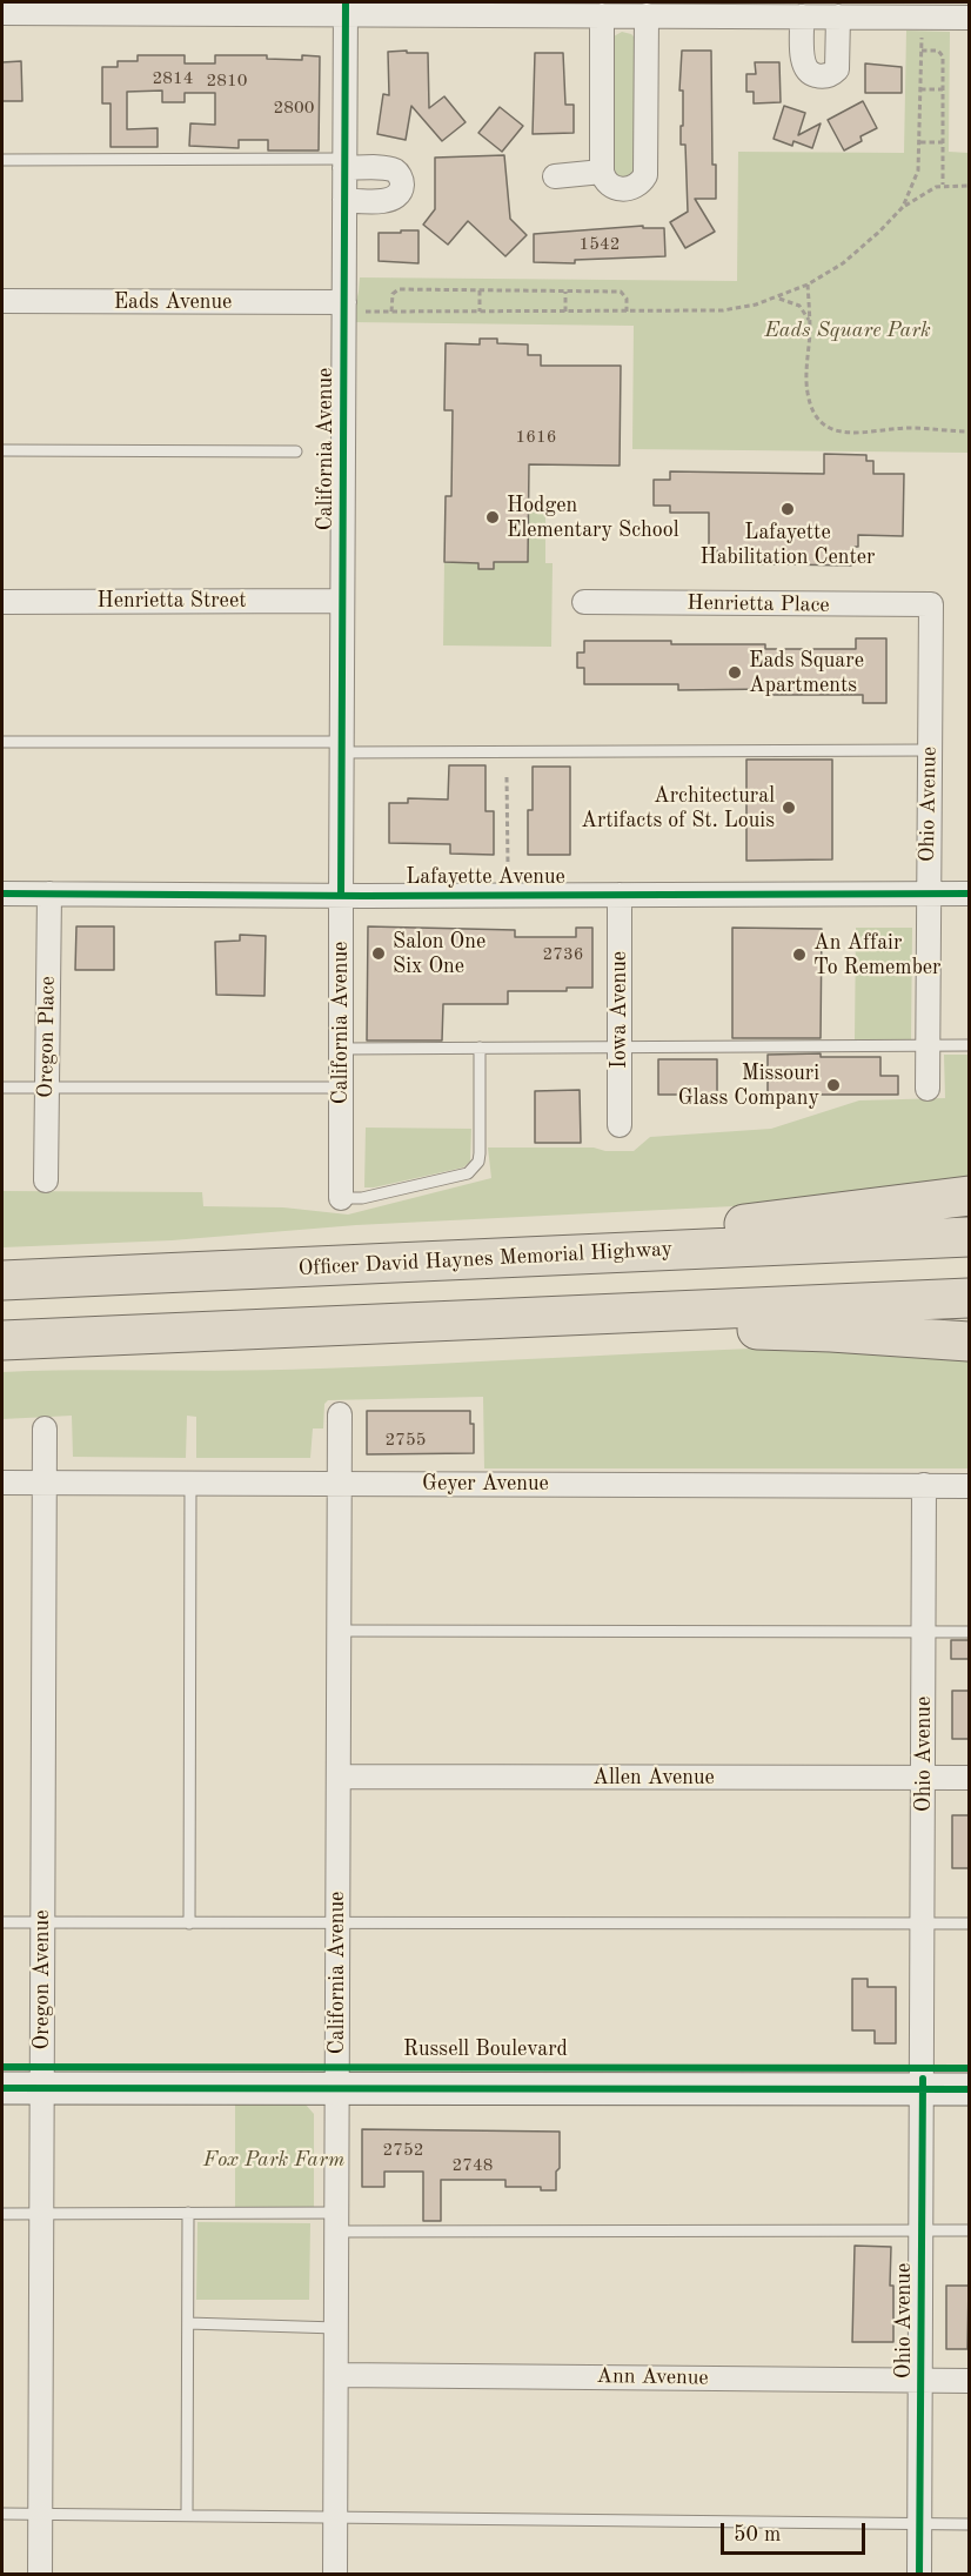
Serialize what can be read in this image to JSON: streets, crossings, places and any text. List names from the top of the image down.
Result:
{
  "streets": {
    "highway": ["Officer David Haynes Memorial Highway"],
    "main road": ["Russell Boulevard"],
    "street": [
      "Eads Avenue",
      "California Avenue",
      "Henrietta Street",
      "Henrietta Place",
      "Ohio Avenue",
      "Lafayette Avenue",
      "Iowa Avenue",
      "Oregon Place",
      "Geyer Avenue",
      "Allen Avenue",
      "Oregon Avenue",
      "Ann Avenue"
    ]
  },
  "crossings": [
    ["Eads Avenue", "California Avenue"],
    ["California Avenue", "Henrietta Street"],
    ["California Avenue", "Lafayette Avenue"],
    ["California Avenue", "Geyer Avenue"],
    ["California Avenue", "Allen Avenue"],
    ["California Avenue", "Russell Boulevard"],
    ["California Avenue", "Ann Avenue"],
    ["Henrietta Place", "Ohio Avenue"],
    ["Ohio Avenue", "Lafayette Avenue"],
    ["Ohio Avenue", "Geyer Avenue"],
    ["Ohio Avenue", "Allen Avenue"],
    ["Ohio Avenue", "Russell Boulevard"],
    ["Ohio Avenue", "Ann Avenue"],
    ["Lafayette Avenue", "Iowa Avenue"],
    ["Lafayette Avenue", "Oregon Place"],
    ["Geyer Avenue", "Oregon Avenue"],
    ["Oregon Avenue", "Russell Boulevard"]
  ],
  "parks": ["Eads Square Park", "Fox Park Farm"],
  "places": [
    "Lafayette Habilitation Center",
    "Hodgen Elementary School",
    "Eads Square Apartments",
    "Architectural Artifacts of St. Louis",
    "Salon One Six One",
    "An Affair To Remember",
    "Missouri Glass Company"
  ],
  "house_numbers": [
    "2814",
    "2810",
    "2800",
    "1542",
    "1616",
    "2736",
    "2755",
    "2752",
    "2748"
  ],
  "scale_bar": "50 m"
}
